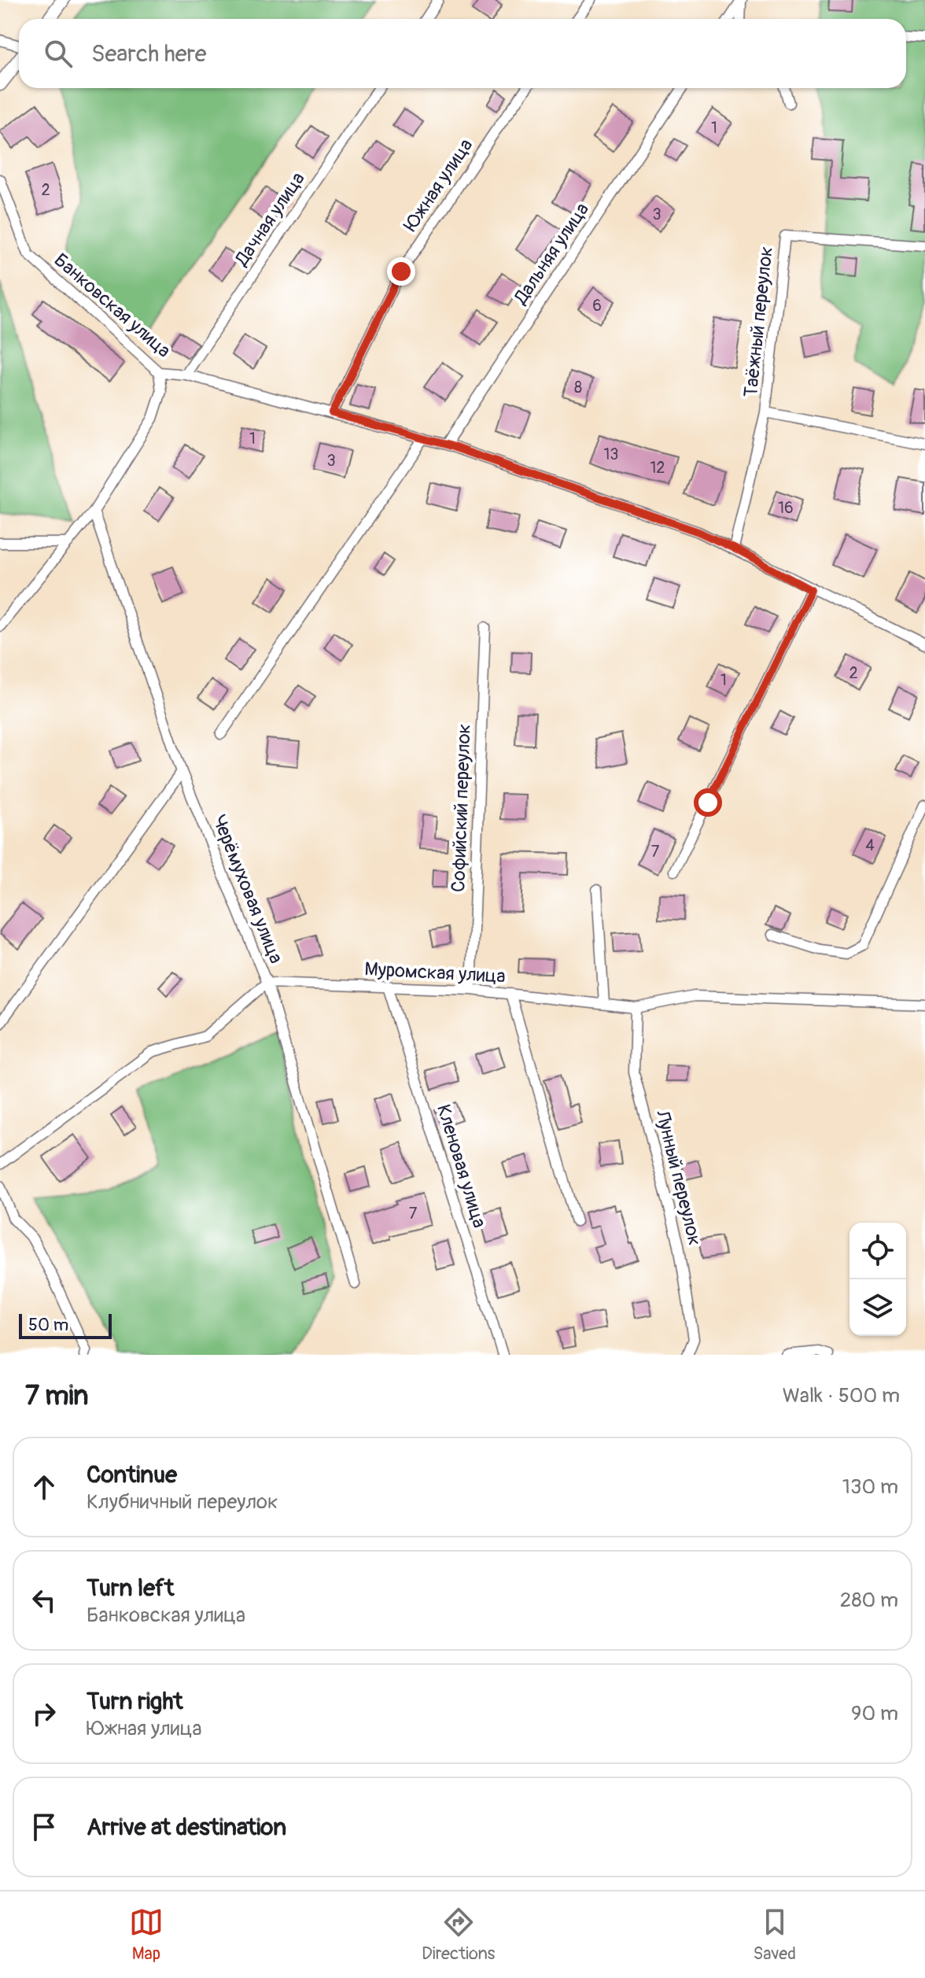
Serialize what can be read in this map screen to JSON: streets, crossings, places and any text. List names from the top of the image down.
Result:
{
  "streets": {
    "street": [
      "Южная улица",
      "Дачная улица",
      "Дальняя улица",
      "Банковская улица",
      "Таёжный переулок",
      "Софийский переулок",
      "Черёмуховая улица",
      "Муромская улица",
      "Кленовая улица",
      "Лунный переулок"
    ]
  },
  "crossings": [
    ["Южная улица", "Банковская улица"],
    ["Дачная улица", "Банковская улица"],
    ["Дальняя улица", "Банковская улица"],
    ["Банковская улица", "Таёжный переулок"],
    ["Софийский переулок", "Муромская улица"],
    ["Черёмуховая улица", "Муромская улица"],
    ["Муромская улица", "Кленовая улица"],
    ["Муромская улица", "Лунный переулок"]
  ],
  "house_numbers": [
    "1",
    "2",
    "3",
    "6",
    "8",
    "1",
    "13",
    "3",
    "12",
    "16",
    "2",
    "1",
    "4",
    "7",
    "7"
  ],
  "scale_bar": "50 m",
  "page": {
    "search": "Search here",
    "scale": "50 m",
    "heading": ["7 min", "Walk · 500 m"],
    "list": [
      ["Continue", "Клубничный переулок", "130 m"],
      ["Turn left", "Банковская улица", "280 m"],
      ["Turn right", "Южная улица", "90 m"],
      "Arrive at destination"
    ],
    "nav": ["Map", "Directions", "Saved"]
  }
}
